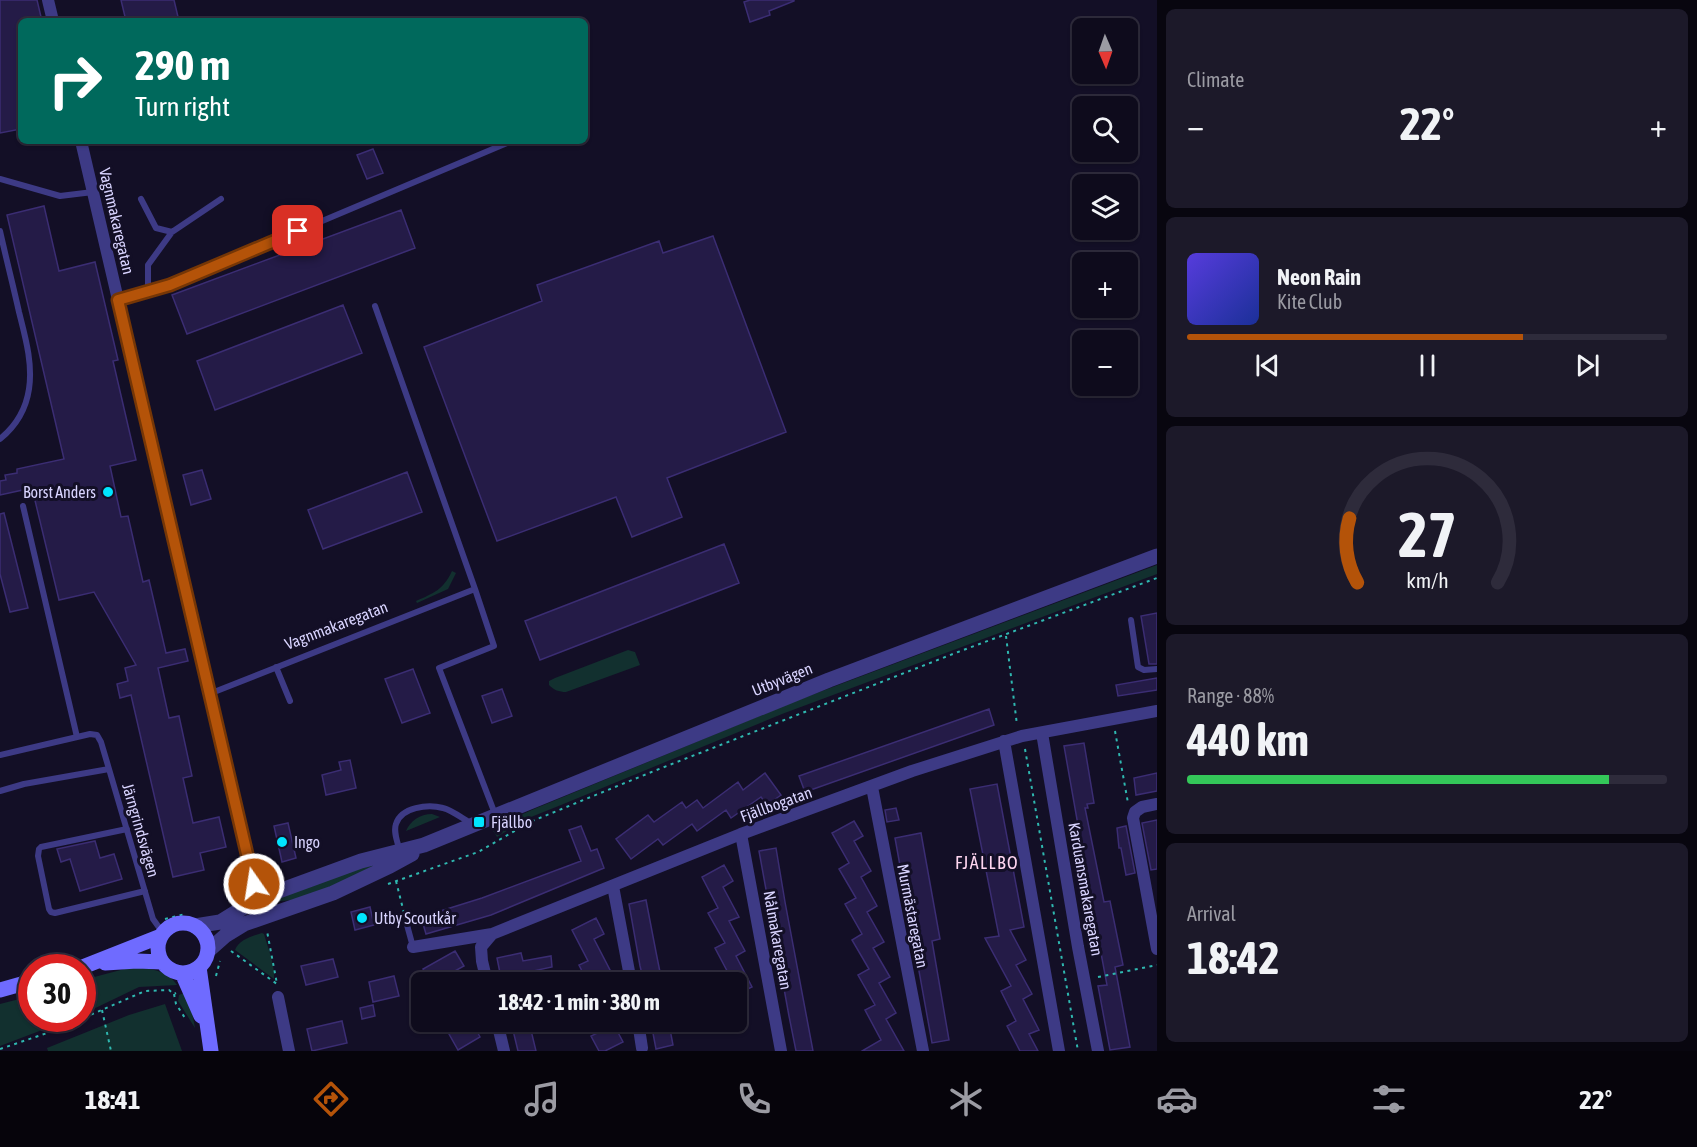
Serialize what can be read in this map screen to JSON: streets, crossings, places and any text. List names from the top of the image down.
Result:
{
  "streets": {
    "main road": ["Utbyvägen"],
    "street": [
      "Vagnmakaregatan",
      "Fjällbogatan",
      "Karduansmakaregatan",
      "Murmästaregatan",
      "Nålmakaregatan"
    ],
    "lane": ["Järngrindsvägen"]
  },
  "crossings": [
    ["Vagnmakaregatan", "Utbyvägen"],
    ["Utbyvägen", "Järngrindsvägen"],
    ["Fjällbogatan", "Karduansmakaregatan"],
    ["Fjällbogatan", "Murmästaregatan"],
    ["Fjällbogatan", "Nålmakaregatan"]
  ],
  "districts": ["FJÄLLBO"],
  "places": {
    "other": ["Borst Anders", "Ingo", "Utby Scoutkår"],
    "transit": ["Fjällbo"]
  },
  "north": "bottom",
  "page": {
    "tile": [
      "Climate",
      ["Range · 88%", "440 km"],
      ["Arrival", "18:42"]
    ],
    "map_buttons": ["+", "−"],
    "turn": ["290 m", "Turn right"],
    "heat": ["−", "22°", "+"],
    "song": ["Neon Rain", "Kite Club"],
    "limit": "30",
    "trip": "18:42 · 1 min · 380 m",
    "tabs": ["18:41", "22°"],
    "gauge": ["27", "km/h"]
  }
}
